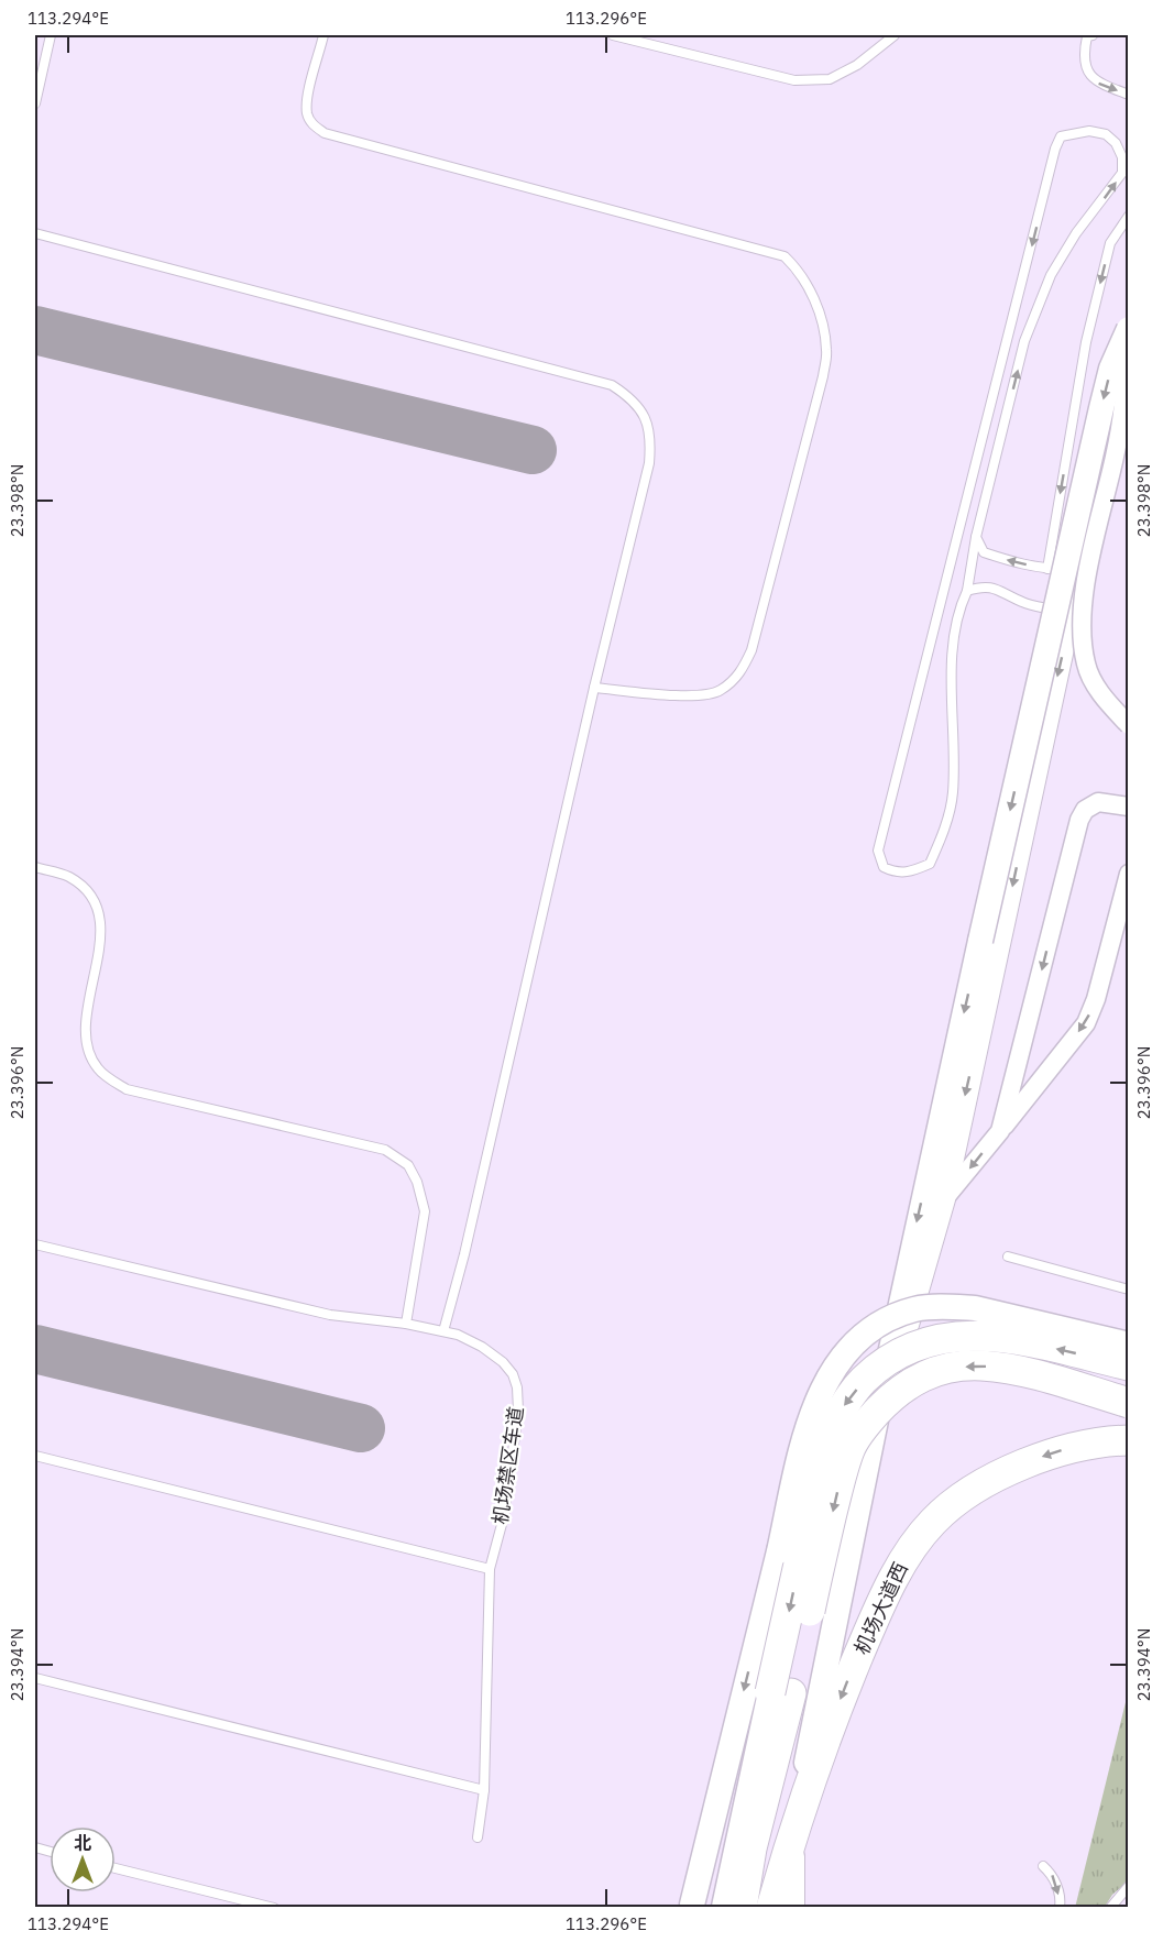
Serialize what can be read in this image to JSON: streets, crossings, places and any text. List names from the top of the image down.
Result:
{
  "streets": {
    "highway": ["机场大道西"],
    "lane": ["机场禁区车道"]
  },
  "one_way": ["机场大道西"],
  "north": "top",
  "coordinates": [
    "113.294°E",
    "113.296°E",
    "23.398°N",
    "23.396°N",
    "23.394°N"
  ]
}
